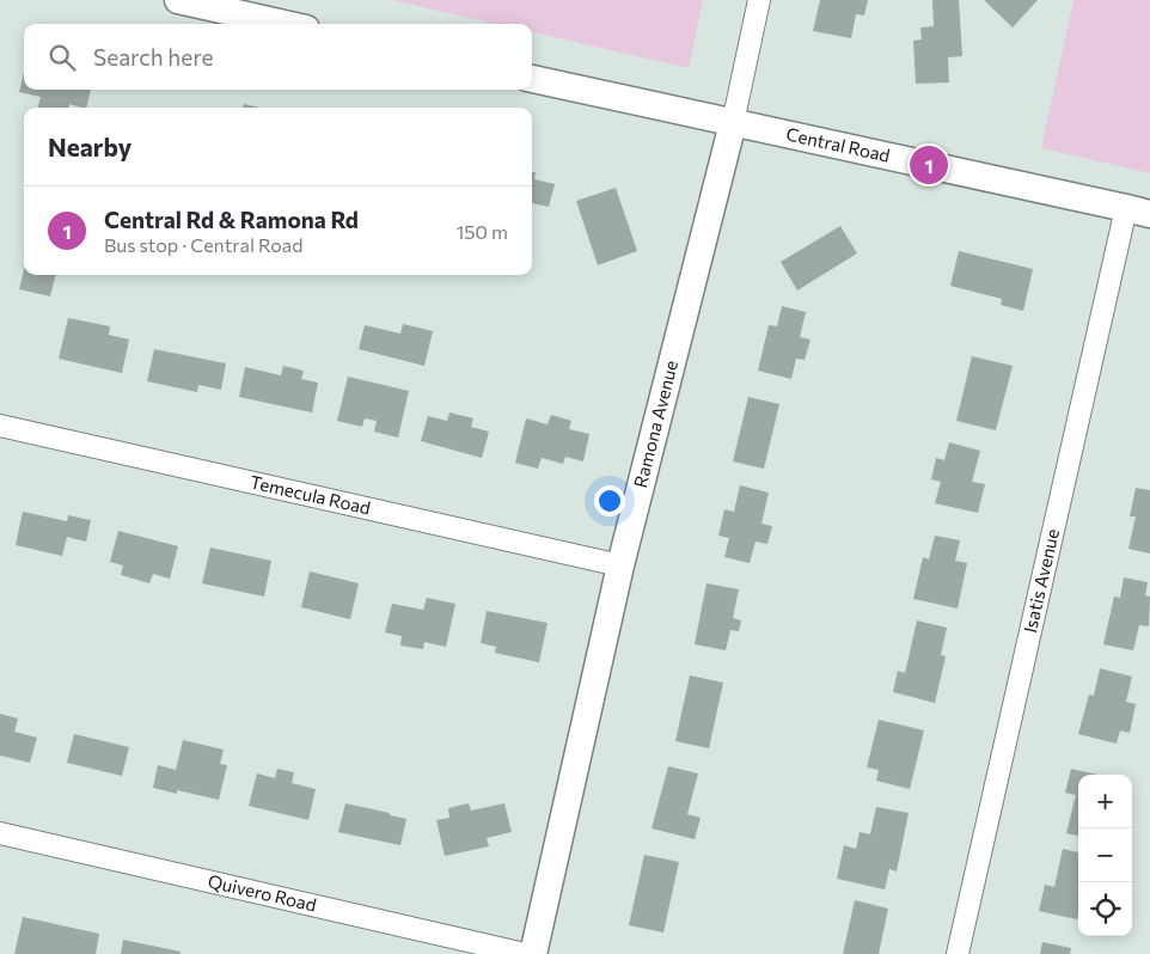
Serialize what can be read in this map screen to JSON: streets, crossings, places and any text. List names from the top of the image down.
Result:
{
  "streets": {
    "street": [
      "Central Road",
      "Ramona Avenue",
      "Temecula Road",
      "Isatis Avenue",
      "Quivero Road"
    ]
  },
  "crossings": [
    ["Central Road", "Ramona Avenue"],
    ["Central Road", "Isatis Avenue"],
    ["Ramona Avenue", "Temecula Road"]
  ],
  "page": {
    "search": "Search here",
    "heading": "Nearby",
    "pins": "1",
    "list": [
      {
        "mark": "1",
        "name": "Central Rd & Ramona Rd",
        "note": "Bus stop · Central Road",
        "value": "150 m"
      }
    ],
    "map_buttons": ["+", "−"]
  }
}
